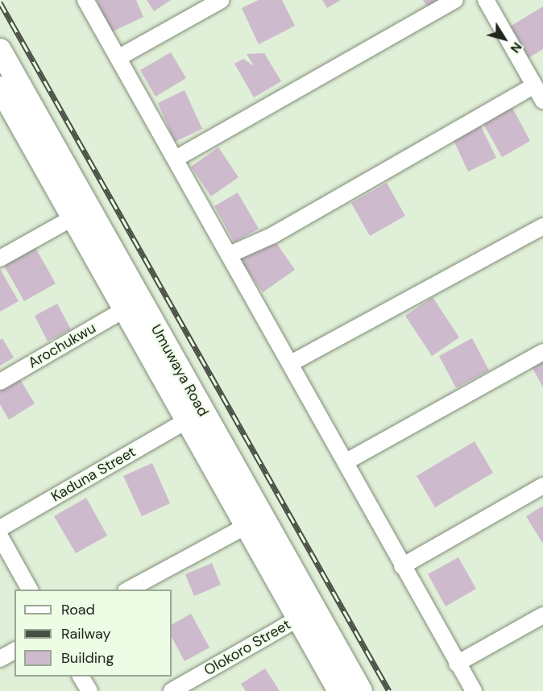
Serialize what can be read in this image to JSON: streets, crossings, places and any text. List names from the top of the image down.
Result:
{
  "streets": {
    "street": [
      "Arochukwu",
      "Umuwaya Road",
      "Kaduna Street",
      "Olokoro Street"
    ]
  },
  "crossings": [
    ["Arochukwu", "Umuwaya Road"],
    ["Umuwaya Road", "Kaduna Street"],
    ["Umuwaya Road", "Olokoro Street"]
  ],
  "legend": ["Road", "Railway", "Building"],
  "north": "bottom right"
}
